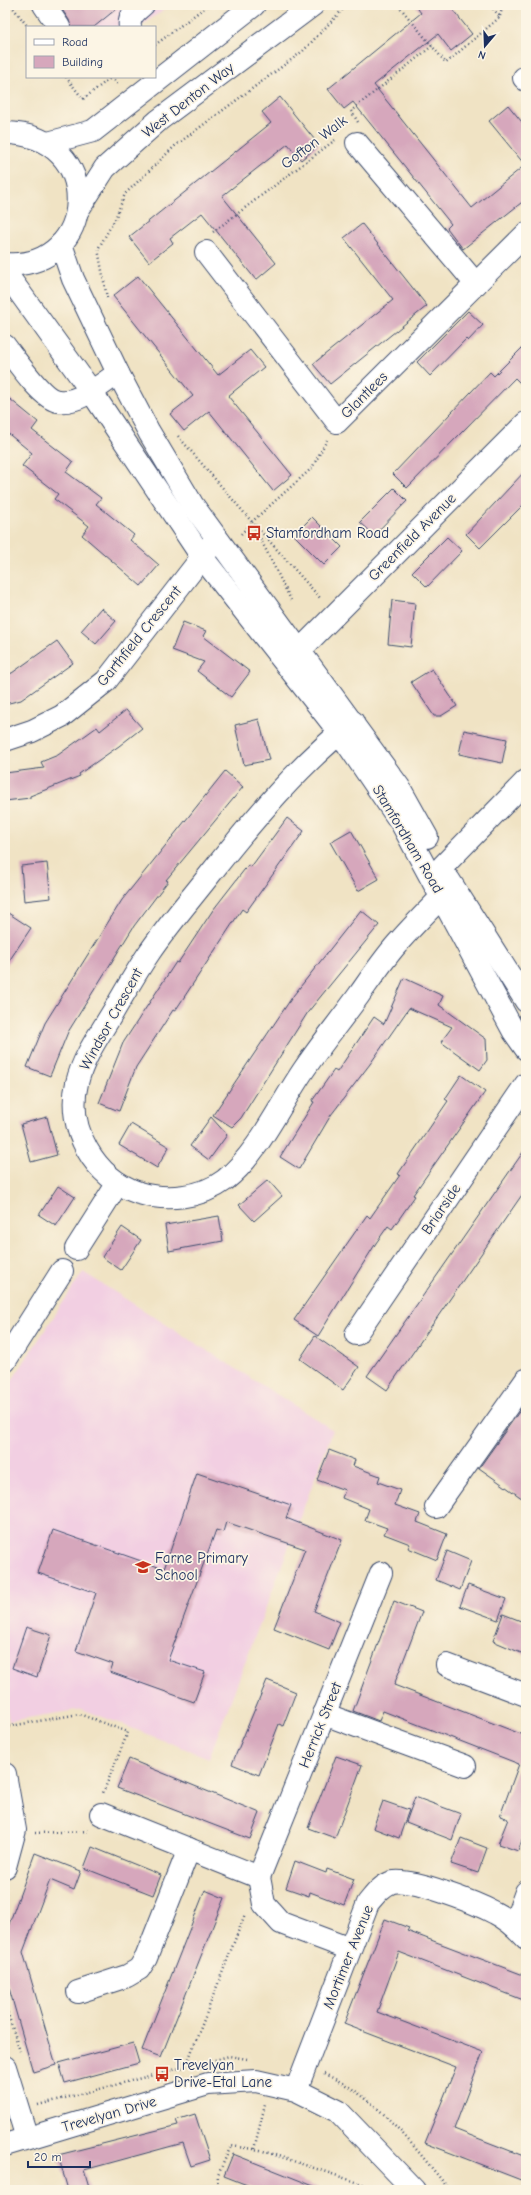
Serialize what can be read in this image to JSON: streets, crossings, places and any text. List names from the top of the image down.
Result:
{
  "streets": {
    "street": [
      "West Denton Way",
      "Glantlees",
      "Greenfield Avenue",
      "Garthfield Crescent",
      "Stamfordham Road",
      "Windsor Crescent",
      "Briarside",
      "Herrick Street",
      "Mortimer Avenue",
      "Trevelyan Drive"
    ],
    "path": ["Gofton Walk"]
  },
  "crossings": [
    ["Gofton Walk", "Glantlees"],
    ["Greenfield Avenue", "Stamfordham Road"],
    ["Garthfield Crescent", "Stamfordham Road"],
    ["Stamfordham Road", "Windsor Crescent"],
    ["Mortimer Avenue", "Trevelyan Drive"]
  ],
  "places": {
    "bus stop": ["Stamfordham Road", "Trevelyan Drive-Etal Lane"],
    "school or university": ["Farne Primary School"]
  },
  "legend": ["Road", "Building"],
  "scale_bar": "20 m",
  "north": "bottom"
}
